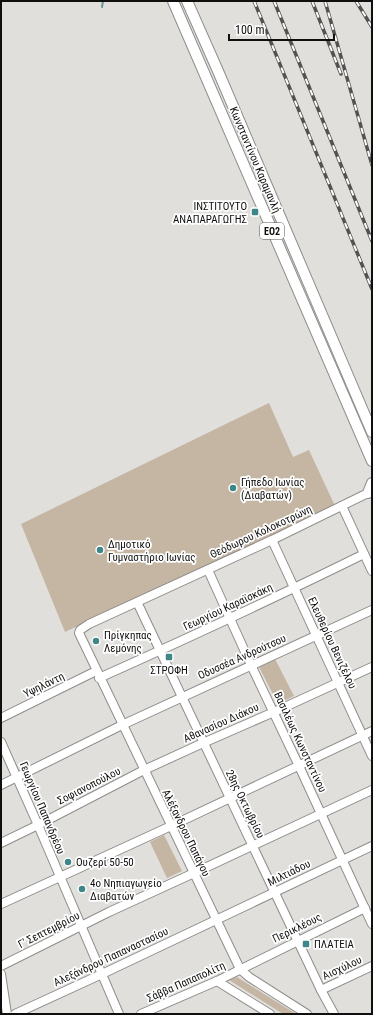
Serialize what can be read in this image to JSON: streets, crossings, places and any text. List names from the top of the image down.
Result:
{
  "streets": {
    "main road": ["Κωνσταντίνου Καραμανλή", "ΕΟ2"],
    "street": [
      "Θεόδωρου Κολοκοτρώνη",
      "Γεωργίου Καραϊσκάκη",
      "Ελευθερίου Βενιζέλου",
      "Οδυσσέα Ανδρούτσου",
      "Υψηλάντη",
      "Αθανασίου Διάκου",
      "Βασιλέως Κωνσταντίνου",
      "Σοφιανοπούλου",
      "28ης Οκτωβρίου",
      "Γεωργίου Παπανδρέου",
      "Αλέξανδρου Παπάγου",
      "Μιλτιάδου",
      "Περικλέους",
      "Γ' Σεπτεμβρίου",
      "Αλεξάνδρου Παπαναστασίου",
      "Αισχύλου",
      "Σάββα Παπαπολίτη"
    ]
  },
  "crossings": [
    ["Θεόδωρου Κολοκοτρώνη", "Ελευθερίου Βενιζέλου"],
    ["Θεόδωρου Κολοκοτρώνη", "Βασιλέως Κωνσταντίνου"],
    ["Θεόδωρου Κολοκοτρώνη", "28ης Οκτωβρίου"],
    ["Θεόδωρου Κολοκοτρώνη", "Αλέξανδρου Παπάγου"],
    ["Γεωργίου Καραϊσκάκη", "Ελευθερίου Βενιζέλου"],
    ["Γεωργίου Καραϊσκάκη", "Υψηλάντη"],
    ["Γεωργίου Καραϊσκάκη", "Βασιλέως Κωνσταντίνου"],
    ["Γεωργίου Καραϊσκάκη", "28ης Οκτωβρίου"],
    ["Γεωργίου Καραϊσκάκη", "Αλέξανδρου Παπάγου"],
    ["Ελευθερίου Βενιζέλου", "Οδυσσέα Ανδρούτσου"],
    ["Ελευθερίου Βενιζέλου", "Αθανασίου Διάκου"],
    ["Οδυσσέα Ανδρούτσου", "Βασιλέως Κωνσταντίνου"],
    ["Οδυσσέα Ανδρούτσου", "28ης Οκτωβρίου"],
    ["Οδυσσέα Ανδρούτσου", "Γεωργίου Παπανδρέου"],
    ["Οδυσσέα Ανδρούτσου", "Αλέξανδρου Παπάγου"],
    ["Υψηλάντη", "Αλέξανδρου Παπάγου"],
    ["Αθανασίου Διάκου", "Βασιλέως Κωνσταντίνου"],
    ["Αθανασίου Διάκου", "Σοφιανοπούλου"],
    ["Αθανασίου Διάκου", "28ης Οκτωβρίου"],
    ["Αθανασίου Διάκου", "Αλέξανδρου Παπάγου"],
    ["Βασιλέως Κωνσταντίνου", "Μιλτιάδου"],
    ["Βασιλέως Κωνσταντίνου", "Περικλέους"],
    ["Βασιλέως Κωνσταντίνου", "Γ' Σεπτεμβρίου"],
    ["Σοφιανοπούλου", "Γεωργίου Παπανδρέου"],
    ["Σοφιανοπούλου", "Αλέξανδρου Παπάγου"],
    ["28ης Οκτωβρίου", "Μιλτιάδου"],
    ["28ης Οκτωβρίου", "Περικλέους"],
    ["28ης Οκτωβρίου", "Γ' Σεπτεμβρίου"],
    ["28ης Οκτωβρίου", "Αισχύλου"],
    ["Γεωργίου Παπανδρέου", "Γ' Σεπτεμβρίου"],
    ["Γεωργίου Παπανδρέου", "Αλεξάνδρου Παπαναστασίου"],
    ["Αλέξανδρου Παπάγου", "Μιλτιάδου"],
    ["Αλέξανδρου Παπάγου", "Περικλέους"],
    ["Αλέξανδρου Παπάγου", "Γ' Σεπτεμβρίου"],
    ["Αλέξανδρου Παπάγου", "Αλεξάνδρου Παπαναστασίου"],
    ["Αλέξανδρου Παπάγου", "Σάββα Παπαπολίτη"],
    ["Μιλτιάδου", "Αλεξάνδρου Παπαναστασίου"],
    ["Περικλέους", "Σάββα Παπαπολίτη"]
  ],
  "places": {
    "transit": ["ΙΝΣΤΙΤΟΥΤΟ ΑΝΑΠΑΡΑΓΩΓΗΣ", "ΣΤΡΟΦΗ", "ΠΛΑΤΕΙΑ"],
    "other": [
      "Γήπεδο Ιωνίας (Διαβατών)",
      "Δημοτικό Γυμναστήριο Ιωνίας",
      "Πρίγκηπας Λεμόνης",
      "Ουζερί 50-50",
      "4ο Νηπιαγωγείο Διαβατών"
    ]
  },
  "scale_bar": "100 m"
}
